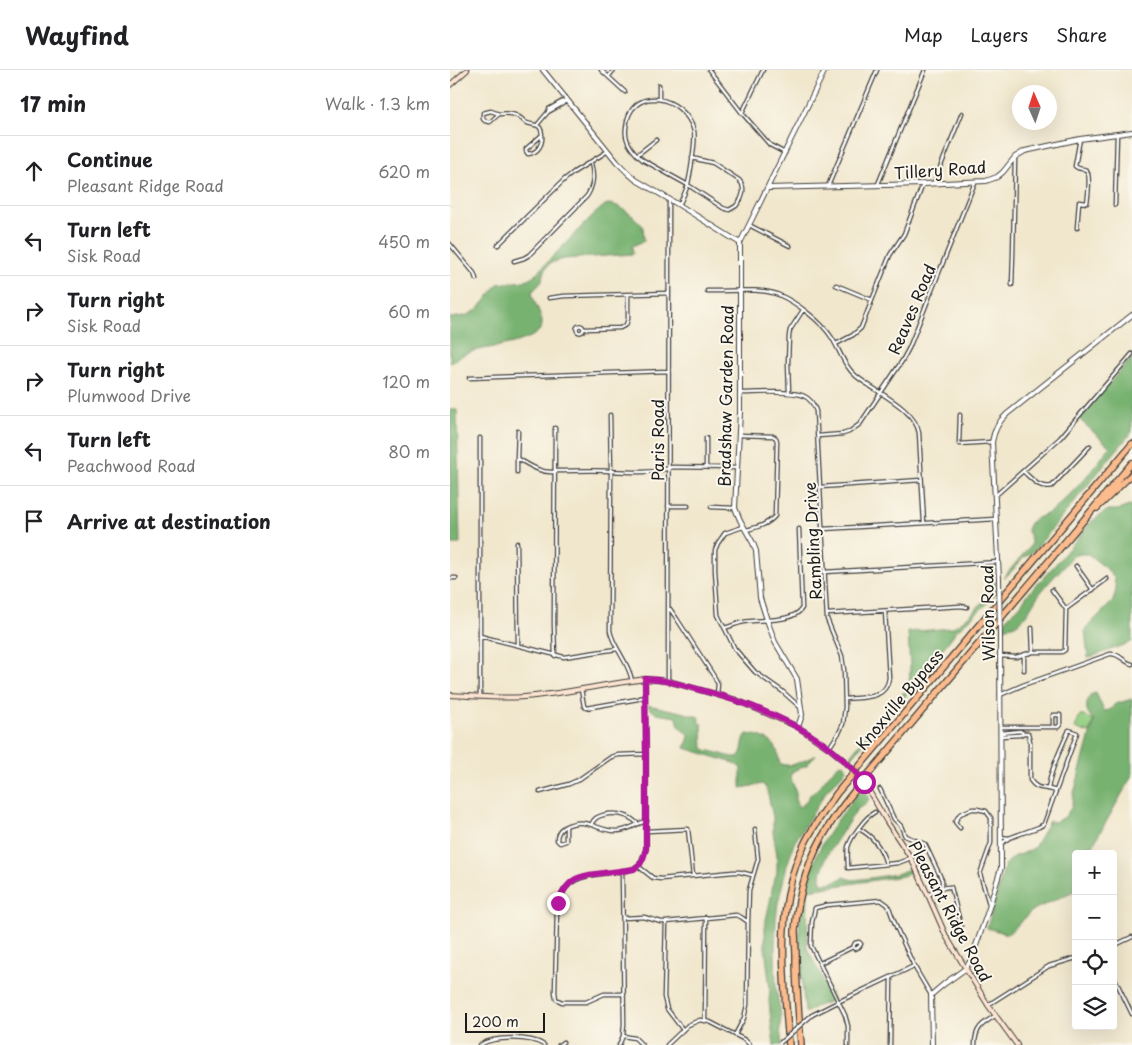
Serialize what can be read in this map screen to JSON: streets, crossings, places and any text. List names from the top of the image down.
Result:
{
  "streets": {
    "highway": ["Knoxville Bypass"],
    "main road": ["Pleasant Ridge Road"],
    "street": [
      "Tillery Road",
      "Reaves Road",
      "Bradshaw Garden Road",
      "Paris Road",
      "Rambling Drive",
      "Wilson Road"
    ]
  },
  "crossings": [
    ["Tillery Road", "Reaves Road"],
    ["Tillery Road", "Bradshaw Garden Road"],
    ["Reaves Road", "Rambling Drive"],
    ["Bradshaw Garden Road", "Rambling Drive"],
    ["Bradshaw Garden Road", "Pleasant Ridge Road"],
    ["Paris Road", "Pleasant Ridge Road"],
    ["Rambling Drive", "Pleasant Ridge Road"],
    ["Wilson Road", "Pleasant Ridge Road"]
  ],
  "scale_bar": "200 m",
  "north": "top",
  "page": {
    "header": "Wayfind",
    "nav": ["Map", "Layers", "Share"],
    "heading": ["17 min", "Walk · 1.3 km"],
    "list": [
      ["Continue", "Pleasant Ridge Road", "620 m"],
      ["Turn left", "Sisk Road", "450 m"],
      ["Turn right", "Sisk Road", "60 m"],
      ["Turn right", "Plumwood Drive", "120 m"],
      ["Turn left", "Peachwood Road", "80 m"],
      "Arrive at destination"
    ],
    "map_buttons": ["+", "−"],
    "scale": "200 m"
  }
}
